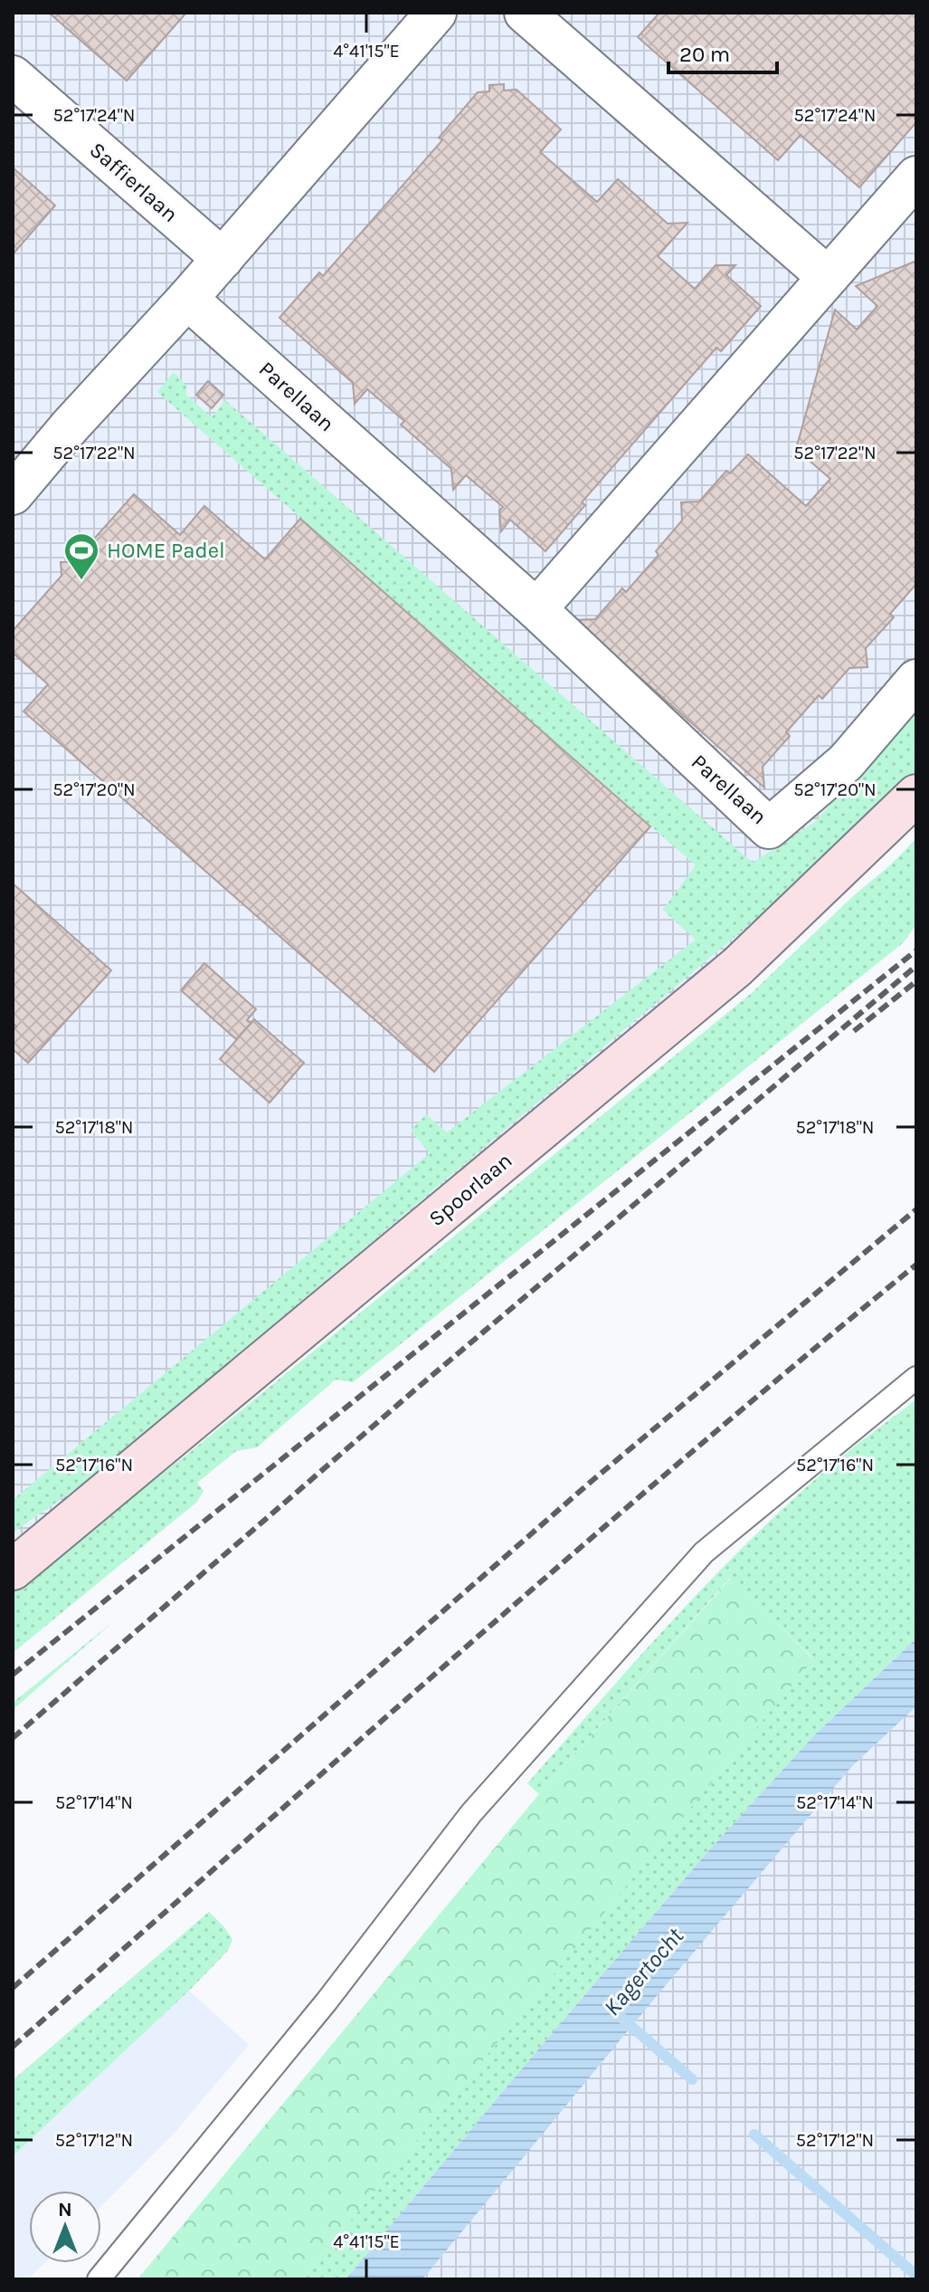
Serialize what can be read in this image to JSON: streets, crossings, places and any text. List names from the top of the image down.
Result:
{
  "streets": {
    "main road": ["Spoorlaan"],
    "street": ["Saffierlaan", "Parellaan"]
  },
  "water": ["Kagertocht"],
  "places": {
    "sports": ["HOME Padel"]
  },
  "scale_bar": "20 m",
  "north": "top",
  "coordinates": [
    "4°41'15\"E",
    "52°17'24\"N",
    "52°17'22\"N",
    "52°17'20\"N",
    "52°17'18\"N",
    "52°17'16\"N",
    "52°17'14\"N",
    "52°17'12\"N"
  ]
}
